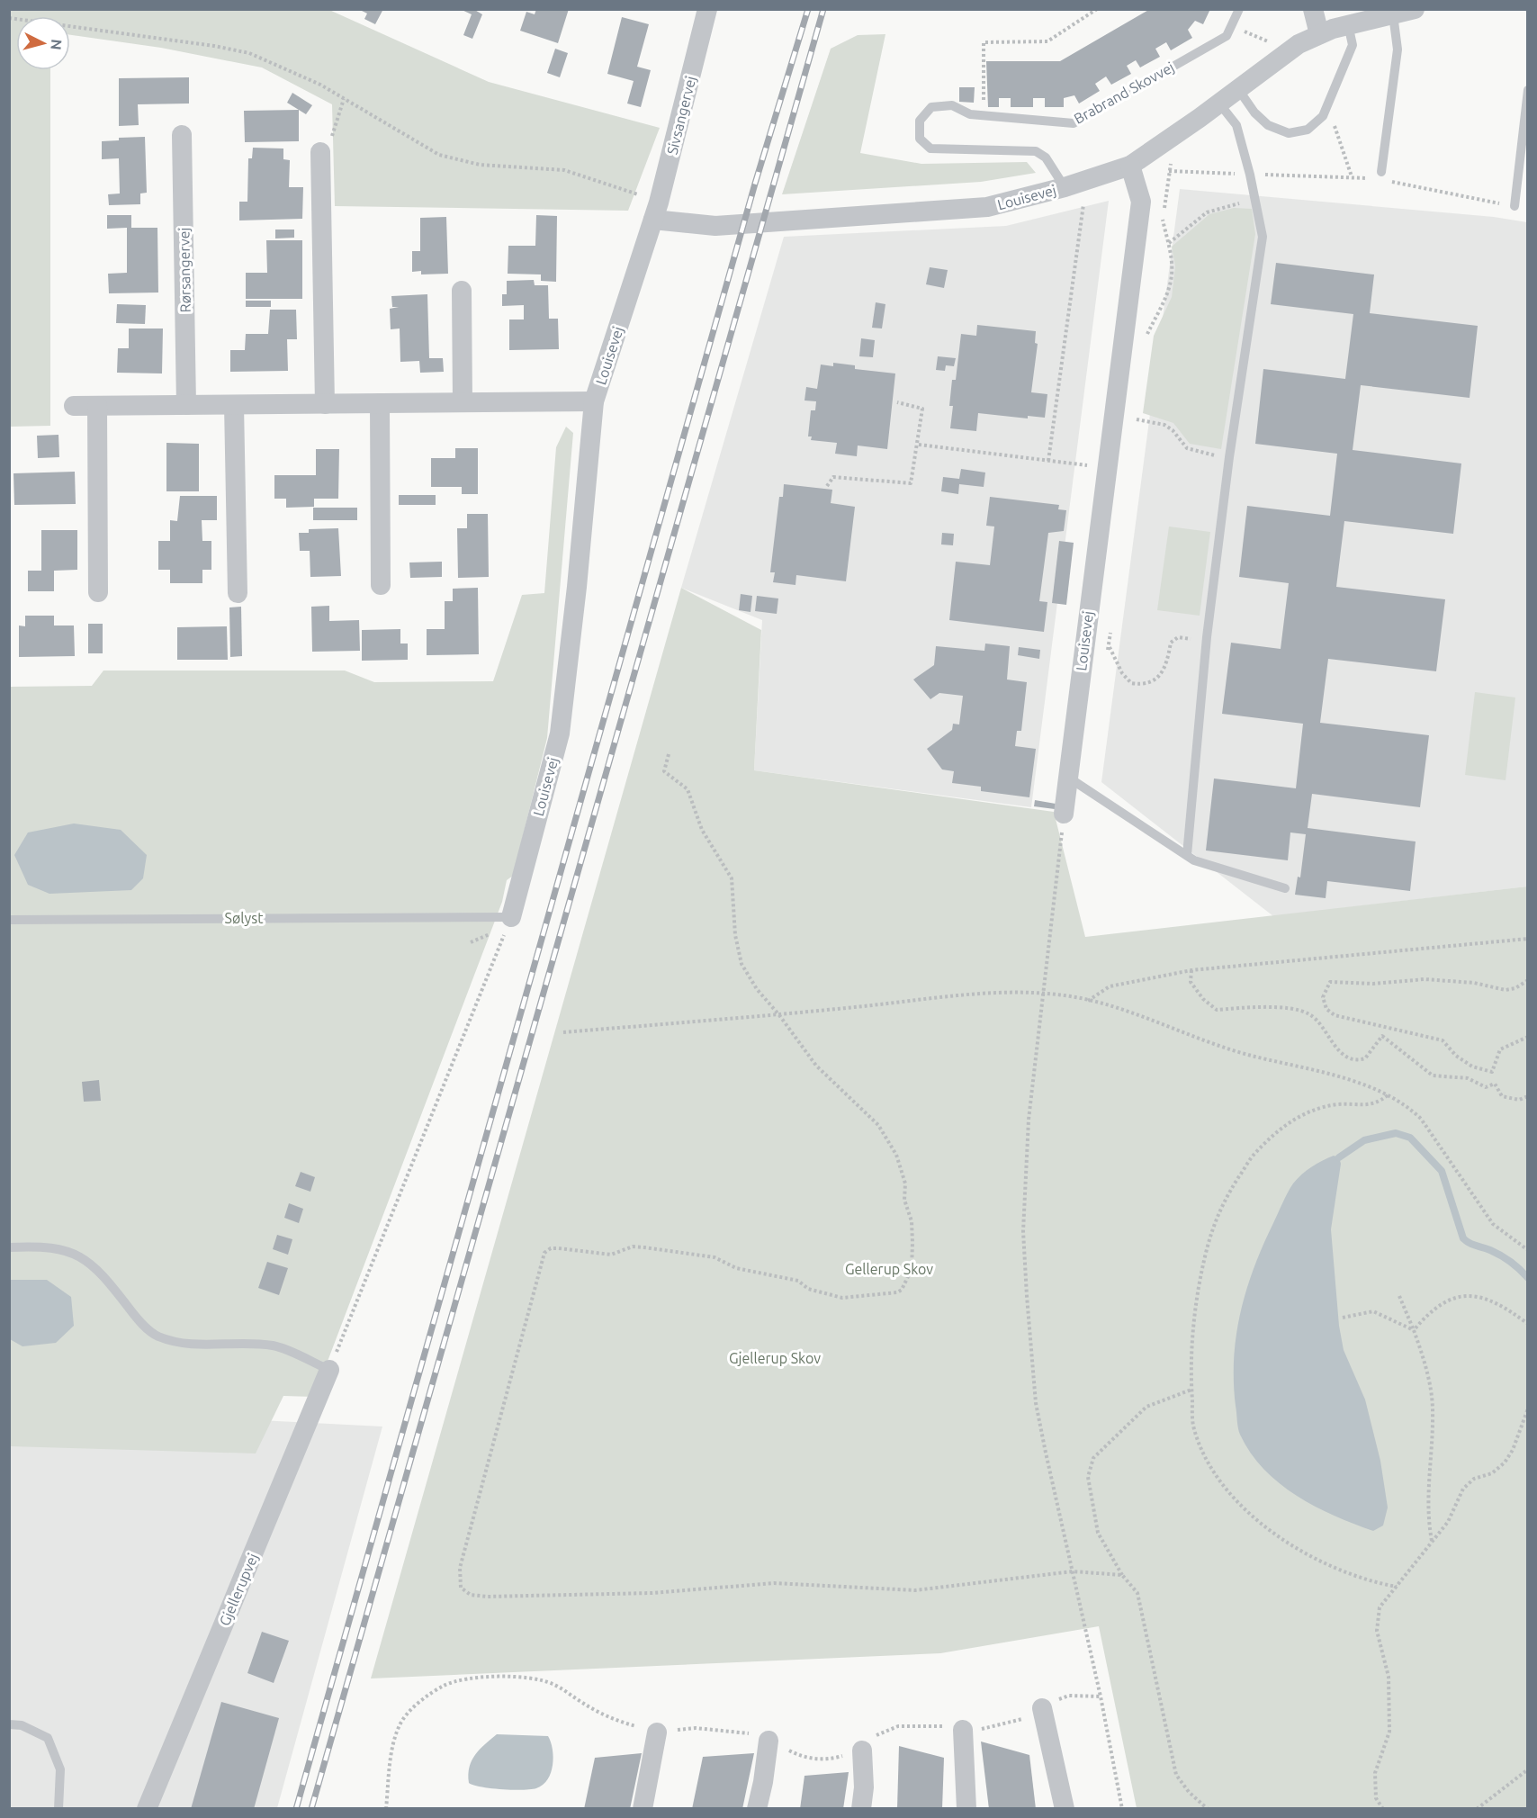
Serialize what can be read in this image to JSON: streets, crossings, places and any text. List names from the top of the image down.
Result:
{
  "streets": {
    "street": [
      "Sivsangervej",
      "Louisevej",
      "Rørsangervej",
      "Gjellerupvej"
    ],
    "lane": ["Brabrand Skovvej"]
  },
  "crossings": [
    ["Brabrand Skovvej", "Louisevej"],
    ["Sivsangervej", "Louisevej"]
  ],
  "parks": ["Sølyst", "Gellerup Skov", "Gjellerup Skov"],
  "north": "right"
}
